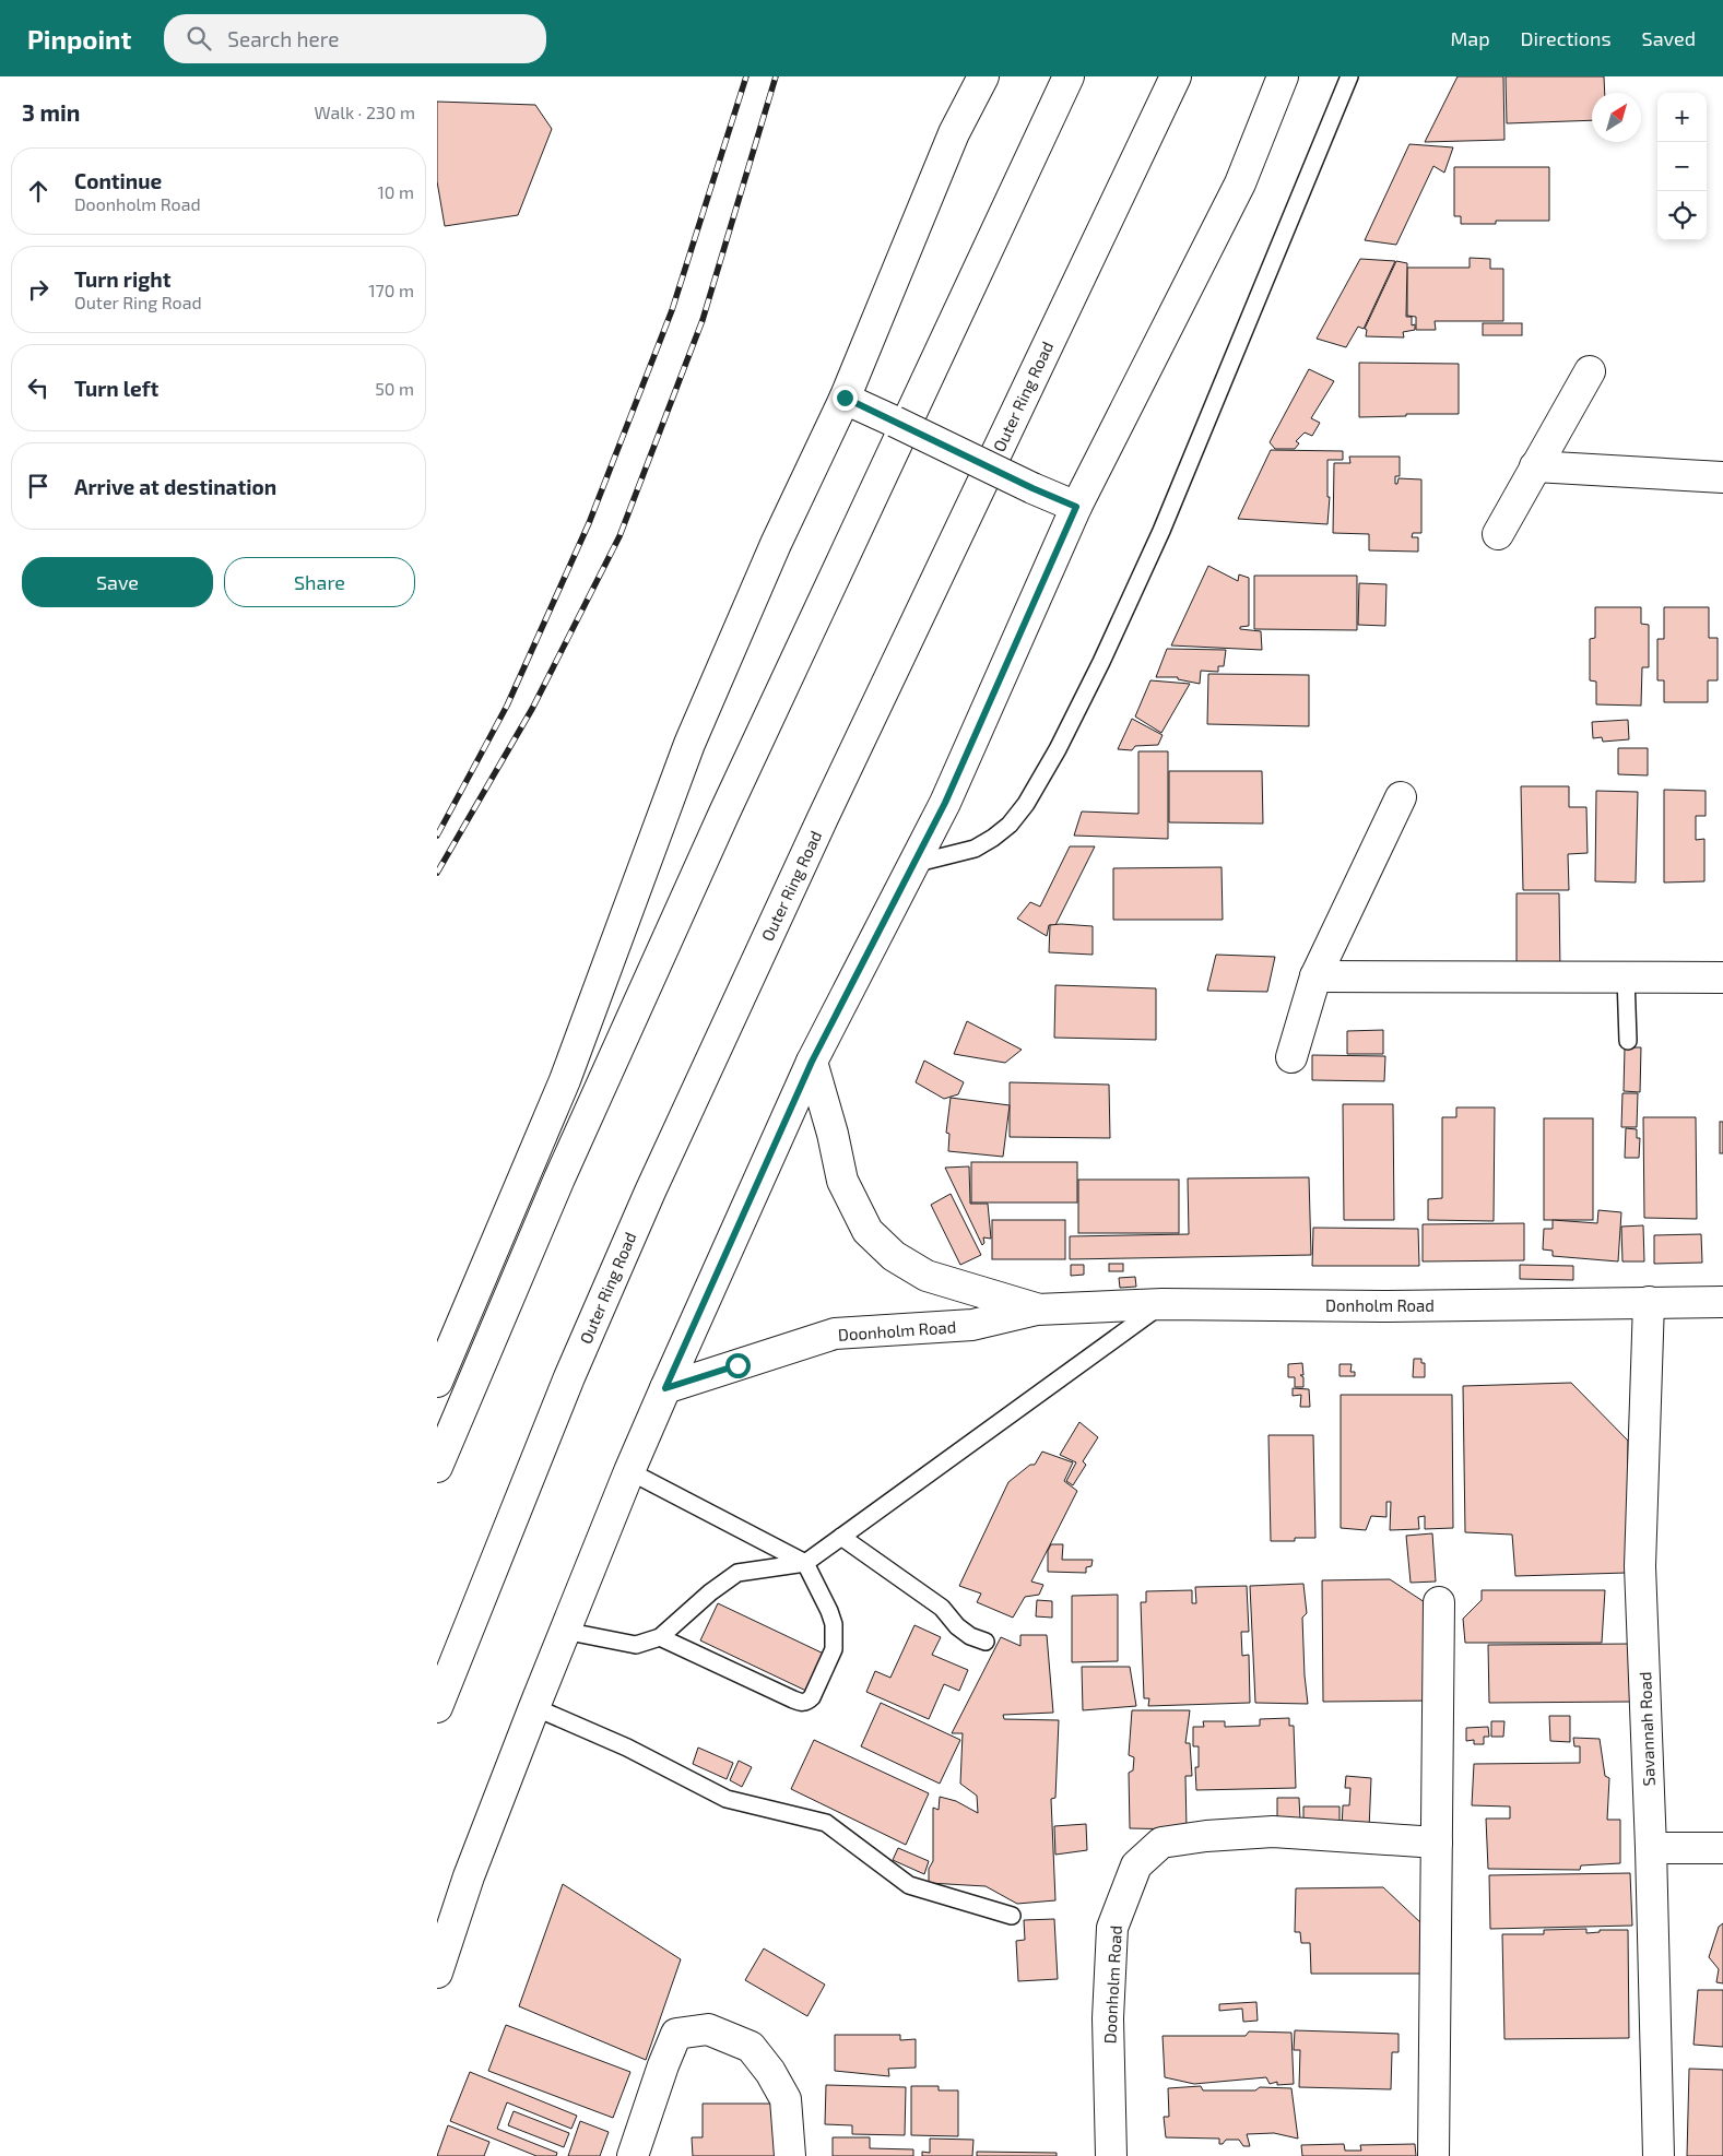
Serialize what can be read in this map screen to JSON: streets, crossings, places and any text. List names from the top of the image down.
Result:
{
  "streets": {
    "main road": [
      "Outer Ring Road",
      "Donholm Road",
      "Doonholm Road",
      "Savannah Road"
    ]
  },
  "crossings": [
    ["Donholm Road", "Doonholm Road"],
    ["Donholm Road", "Savannah Road"]
  ],
  "north": "top right",
  "page": {
    "header": "Pinpoint",
    "search": "Search here",
    "nav": ["Map", "Directions", "Saved"],
    "heading": ["3 min", "Walk · 230 m"],
    "map_buttons": ["+", "−"],
    "list": [
      ["Continue", "Doonholm Road", "10 m"],
      ["Turn right", "Outer Ring Road", "170 m"],
      ["Turn left", "50 m"],
      "Arrive at destination"
    ],
    "buttons": ["Save", "Share"]
  }
}
